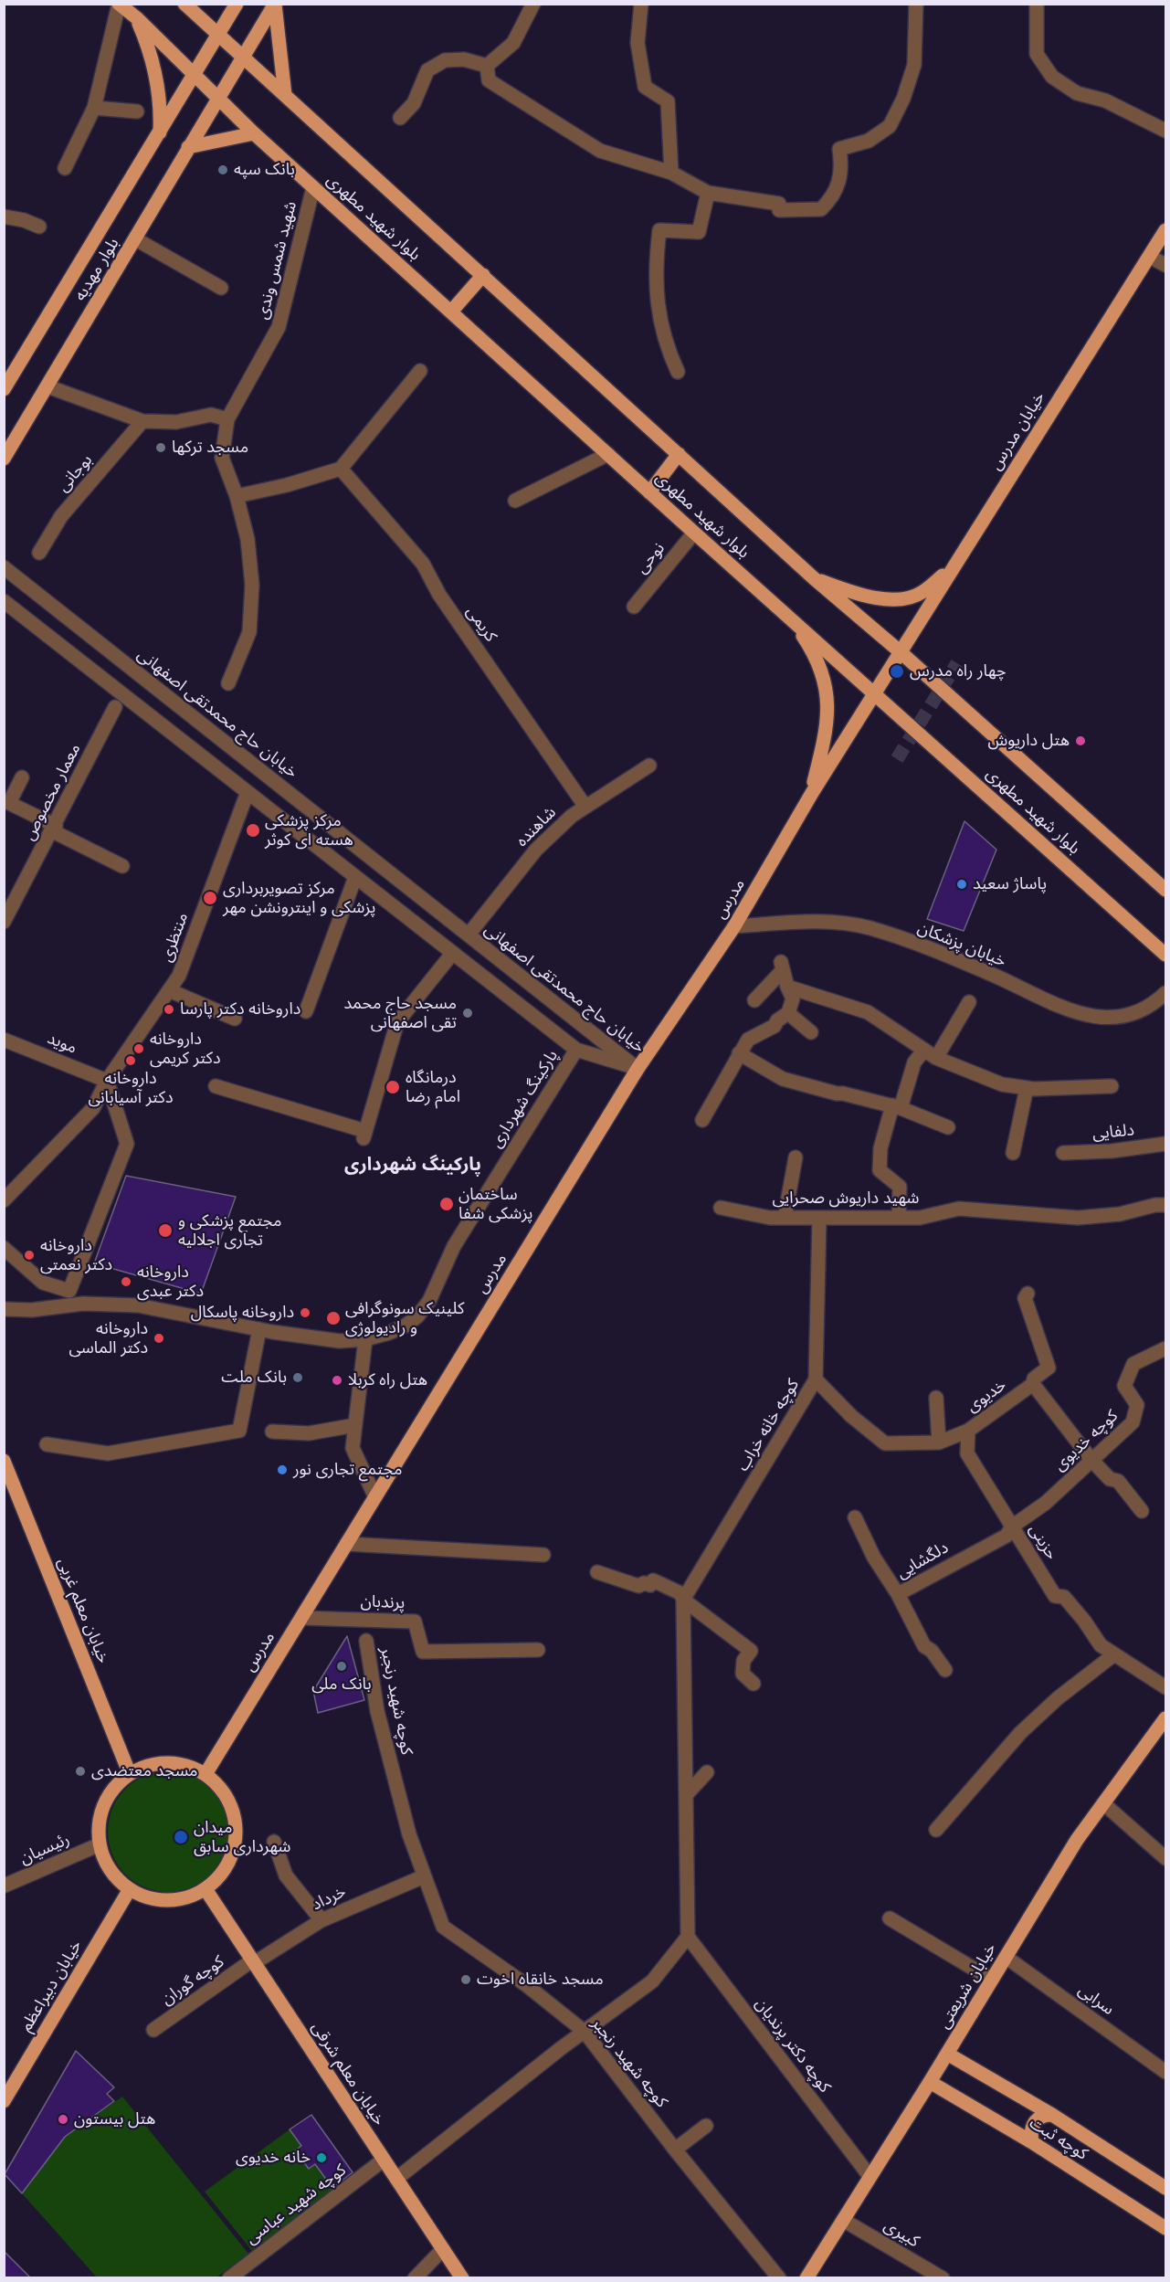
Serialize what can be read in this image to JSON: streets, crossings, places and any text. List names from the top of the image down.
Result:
{
  "streets": {
    "main road": [
      "بلوار شهید مطهری",
      "بلوار مهدیه",
      "خیابان مدرس",
      "مدرس",
      "خیابان معلم غربی",
      "خیابان دبیراعظم",
      "خیابان شریعتی",
      "خیابان معلم شرقی",
      "کوچه ثبت"
    ],
    "street": [
      "شهید شمس وندی",
      "بوجانی",
      "نوحی",
      "کریمی",
      "خیابان حاج محمدتقی اصفهانی",
      "معمار مخصوص",
      "شاهنده",
      "منتظری",
      "خیابان پزشکان",
      "موید",
      "پارکینگ شهرداری",
      "دلفایی",
      "شهید داریوش صحرایی",
      "خدیوی",
      "کوچه خانه خراب",
      "کوچه خدیوی",
      "حزینی",
      "دلگشایی",
      "پرندبان",
      "کوچه شهید رنجبر",
      "رئیسیان",
      "خرداد",
      "کوچه گوران",
      "سرابی",
      "کوچه دکتر پرندیان",
      "کوچه شهید عباسی",
      "کبیری"
    ]
  },
  "crossings": [
    ["بلوار شهید مطهری", "شهید شمس وندی"],
    ["بلوار شهید مطهری", "بلوار مهدیه"],
    ["بلوار شهید مطهری", "خیابان مدرس"],
    ["بلوار شهید مطهری", "نوحی"],
    ["بلوار شهید مطهری", "مدرس"],
    ["خیابان مدرس", "مدرس"],
    ["کریمی", "شاهنده"],
    ["خیابان حاج محمدتقی اصفهانی", "شاهنده"],
    ["خیابان حاج محمدتقی اصفهانی", "مدرس"],
    ["خیابان حاج محمدتقی اصفهانی", "منتظری"],
    ["خیابان حاج محمدتقی اصفهانی", "پارکینگ شهرداری"],
    ["مدرس", "خیابان پزشکان"],
    ["مدرس", "پرندبان"],
    ["مدرس", "خیابان معلم غربی"],
    ["مدرس", "رئیسیان"],
    ["مدرس", "خیابان دبیراعظم"],
    ["مدرس", "خیابان معلم شرقی"],
    ["منتظری", "موید"],
    ["شهید داریوش صحرایی", "کوچه خانه خراب"],
    ["خدیوی", "کوچه خانه خراب"],
    ["خدیوی", "کوچه خدیوی"],
    ["خدیوی", "حزینی"],
    ["کوچه خدیوی", "حزینی"],
    ["کوچه خدیوی", "دلگشایی"],
    ["حزینی", "دلگشایی"],
    ["خیابان معلم غربی", "رئیسیان"],
    ["خیابان معلم غربی", "خیابان دبیراعظم"],
    ["خیابان معلم غربی", "خیابان معلم شرقی"],
    ["کوچه شهید رنجبر", "خرداد"],
    ["رئیسیان", "خیابان دبیراعظم"],
    ["رئیسیان", "خیابان معلم شرقی"],
    ["خرداد", "کوچه گوران"],
    ["خرداد", "خیابان معلم شرقی"],
    ["کوچه گوران", "خیابان معلم شرقی"],
    ["خیابان دبیراعظم", "خیابان معلم شرقی"],
    ["خیابان شریعتی", "سرابی"],
    ["خیابان شریعتی", "کوچه دکتر پرندیان"],
    ["خیابان شریعتی", "کوچه ثبت"],
    ["خیابان شریعتی", "کبیری"],
    ["خیابان معلم شرقی", "کوچه شهید عباسی"]
  ],
  "districts": ["پارکینگ شهرداری"],
  "places": [
    "بانک سپه",
    "مسجد ترکها",
    "چهار راه مدرس",
    "هتل داریوش",
    "مرکز پزشکی هسته ای کوثر",
    "پاساژ سعید",
    "مرکز تصویربرداری پزشکی و اینترونشن مهر",
    "داروخانه دکتر پارسا",
    "مسجد حاج محمد تقی اصفهانی",
    "داروخانه دکتر کریمی",
    "داروخانه دکتر آسیابانی",
    "درمانگاه امام رضا",
    "ساختمان پزشکی شفا",
    "مجتمع پزشکی و تجاری اجلالیه",
    "داروخانه دکتر نعمتی",
    "داروخانه دکتر عبدی",
    "داروخانه پاسکال",
    "کلینیک سونوگرافی و رادیولوژی",
    "داروخانه دکتر الماسی",
    "بانک ملت",
    "هتل راه کربلا",
    "مجتمع تجاری نور",
    "بانک ملی",
    "مسجد معتضدی",
    "میدان شهرداری سابق",
    "مسجد خانقاه اخوت",
    "هتل بیستون",
    "خانه خدیوی"
  ]
}
